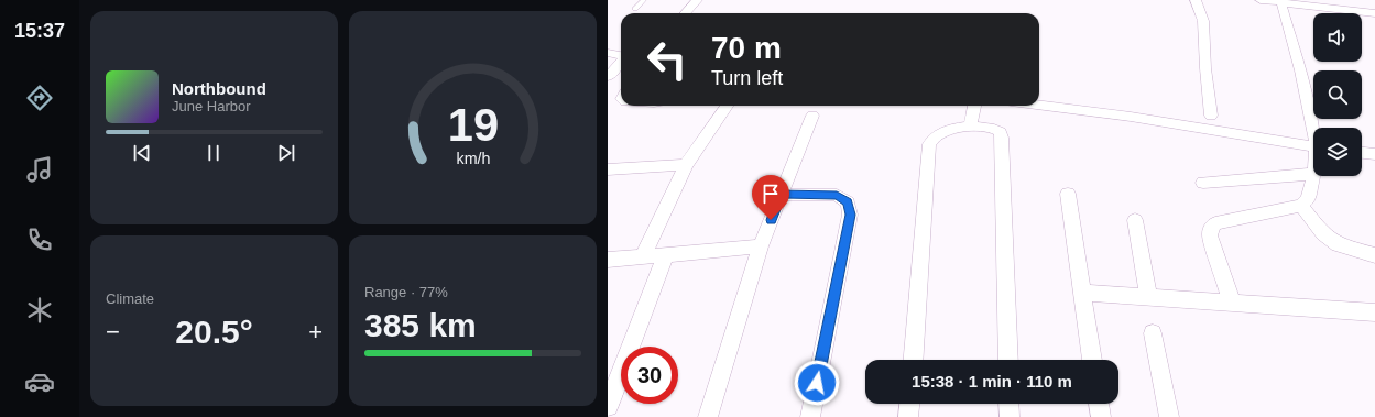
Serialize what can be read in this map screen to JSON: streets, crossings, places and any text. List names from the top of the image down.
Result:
{
  "page": {
    "tabs": "15:37",
    "turn": ["70 m", "Turn left"],
    "song": ["Northbound", "June Harbor"],
    "tile": [
      "Climate",
      ["Range · 77%", "385 km"]
    ],
    "heat": ["−", "20.5°", "+"],
    "limit": "30",
    "trip": "15:38 · 1 min · 110 m",
    "gauge": ["19", "km/h"]
  }
}
